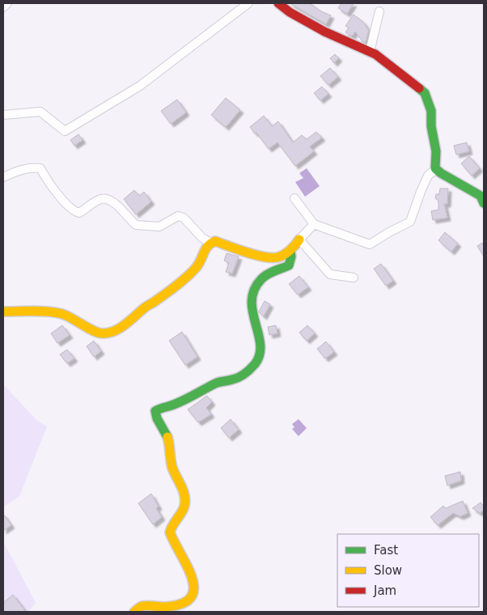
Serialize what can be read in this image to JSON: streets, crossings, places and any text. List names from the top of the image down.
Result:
{
  "legend": ["Fast", "Slow", "Jam"]
}
